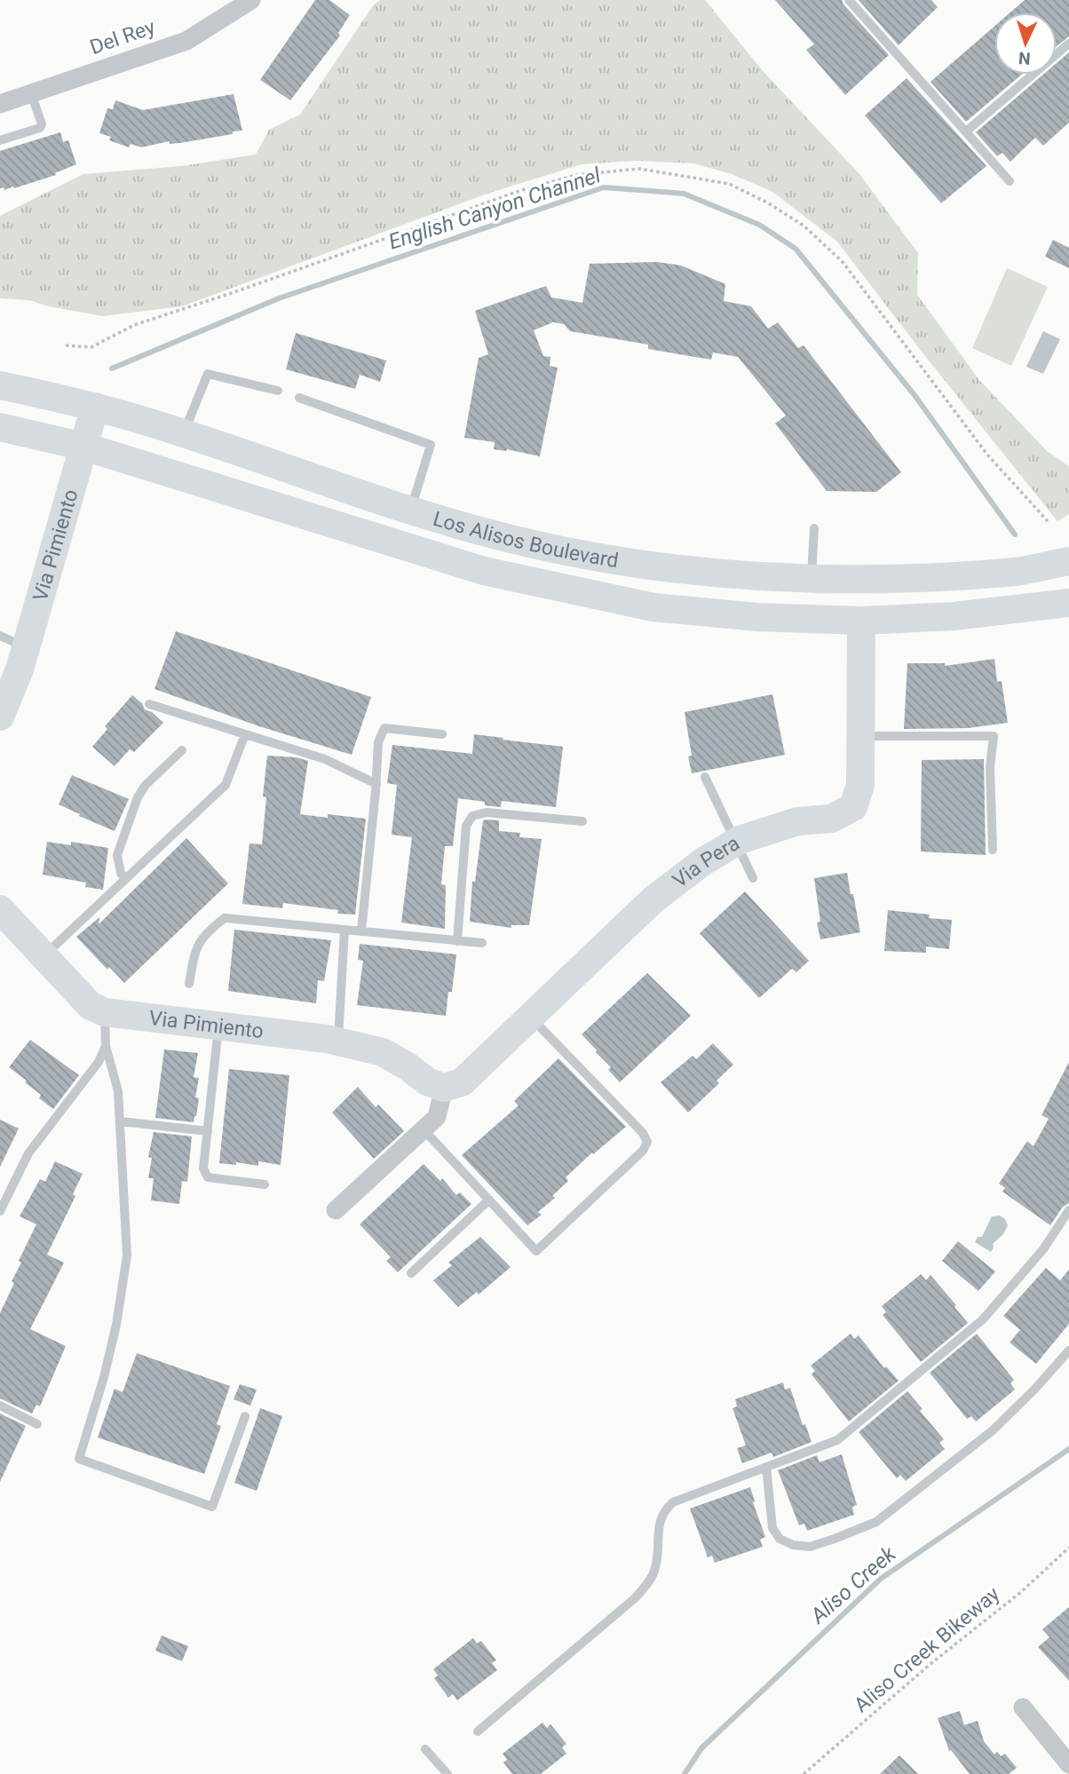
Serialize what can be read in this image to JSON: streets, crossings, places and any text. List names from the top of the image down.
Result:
{
  "streets": {
    "main road": ["Los Alisos Boulevard", "Via Pimiento", "Via Pera"],
    "street": ["Del Rey"],
    "path": ["Aliso Creek Bikeway"]
  },
  "crossings": [
    ["Los Alisos Boulevard", "Via Pimiento"],
    ["Los Alisos Boulevard", "Via Pera"],
    ["Via Pimiento", "Via Pera"]
  ],
  "water": ["English Canyon Channel", "Aliso Creek"],
  "north": "bottom"
}
